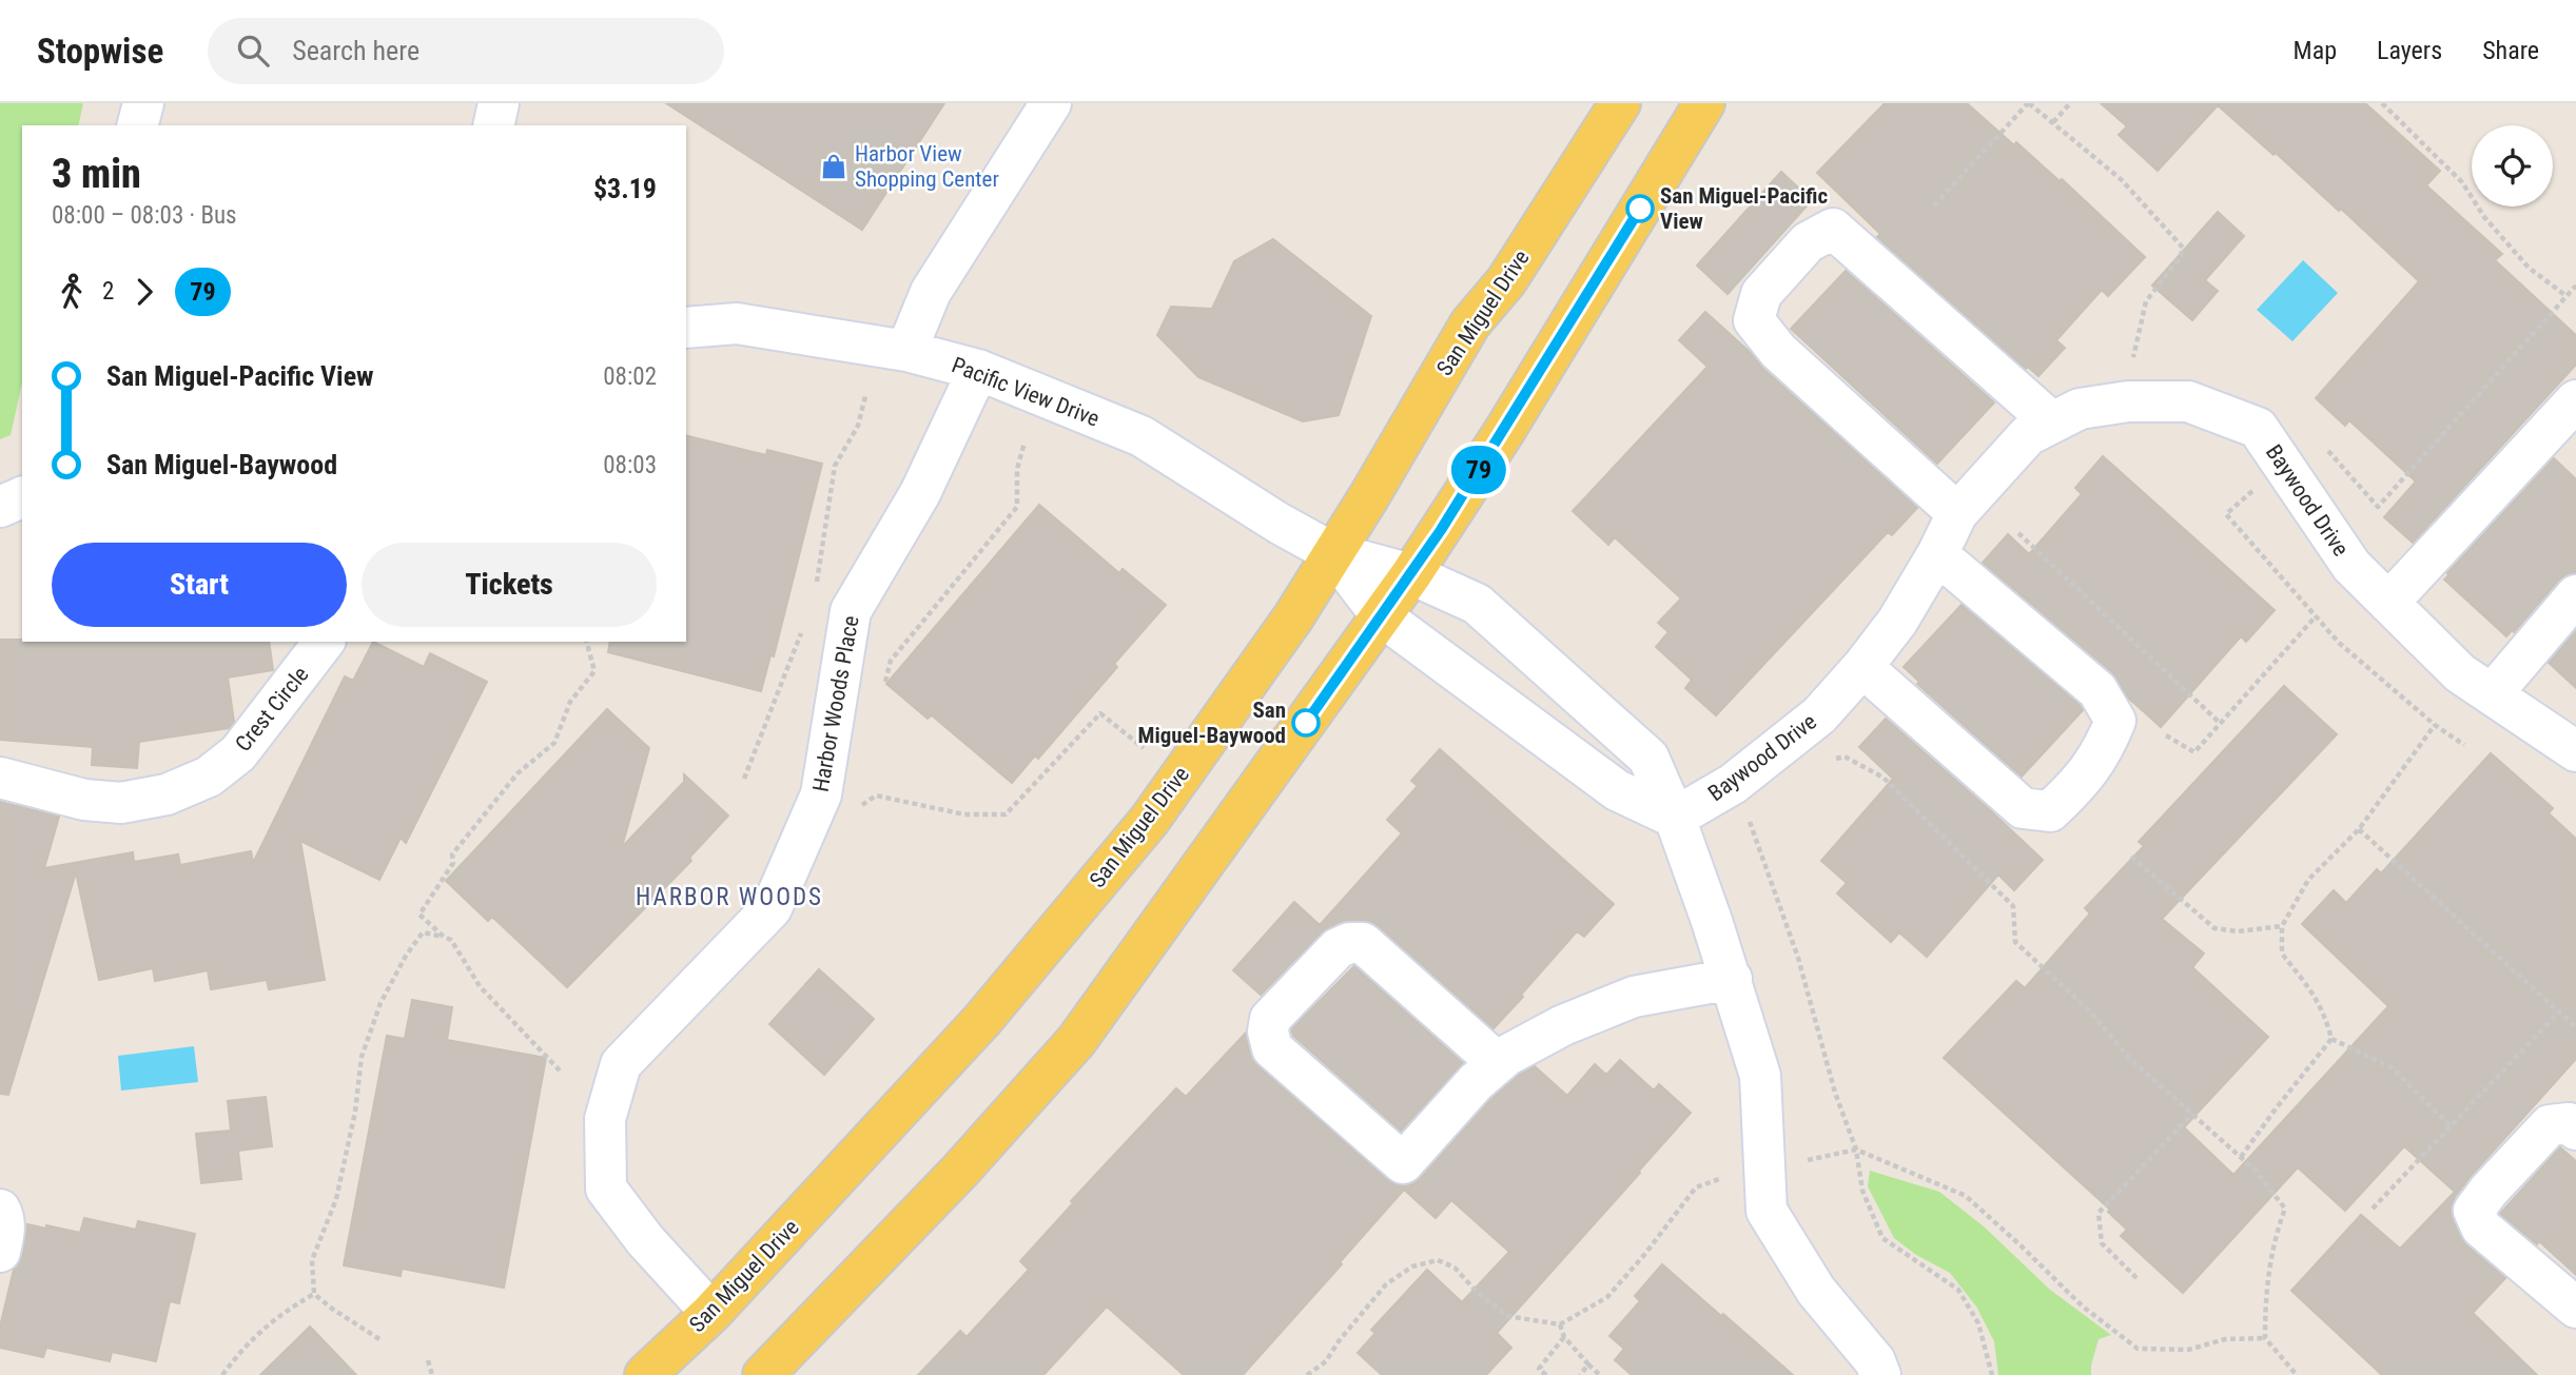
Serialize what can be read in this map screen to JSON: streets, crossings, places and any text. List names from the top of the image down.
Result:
{
  "streets": {
    "main road": ["San Miguel Drive"],
    "street": [
      "Pacific View Drive",
      "Baywood Drive",
      "Harbor Woods Place",
      "Crest Circle"
    ]
  },
  "crossings": [
    ["San Miguel Drive", "Pacific View Drive"],
    ["San Miguel Drive", "Harbor Woods Place"],
    ["Pacific View Drive", "Harbor Woods Place"]
  ],
  "districts": ["HARBOR WOODS"],
  "places": {
    "shop": ["Harbor View Shopping Center"],
    "other": ["San Miguel-Pacific View", "San Miguel-Baywood"]
  },
  "lines": ["bus line 79"],
  "page": {
    "header": "Stopwise",
    "search": "Search here",
    "nav": ["Map", "Layers", "Share"],
    "on_map": "79",
    "heading": ["3 min", "08:00 – 08:03 · Bus", "$3.19"],
    "legs": ["2", "79"],
    "list": [
      {
        "name": "San Miguel-Pacific View",
        "value": "08:02"
      },
      {
        "name": "San Miguel-Baywood",
        "value": "08:03"
      }
    ],
    "buttons": ["Start", "Tickets"]
  }
}
